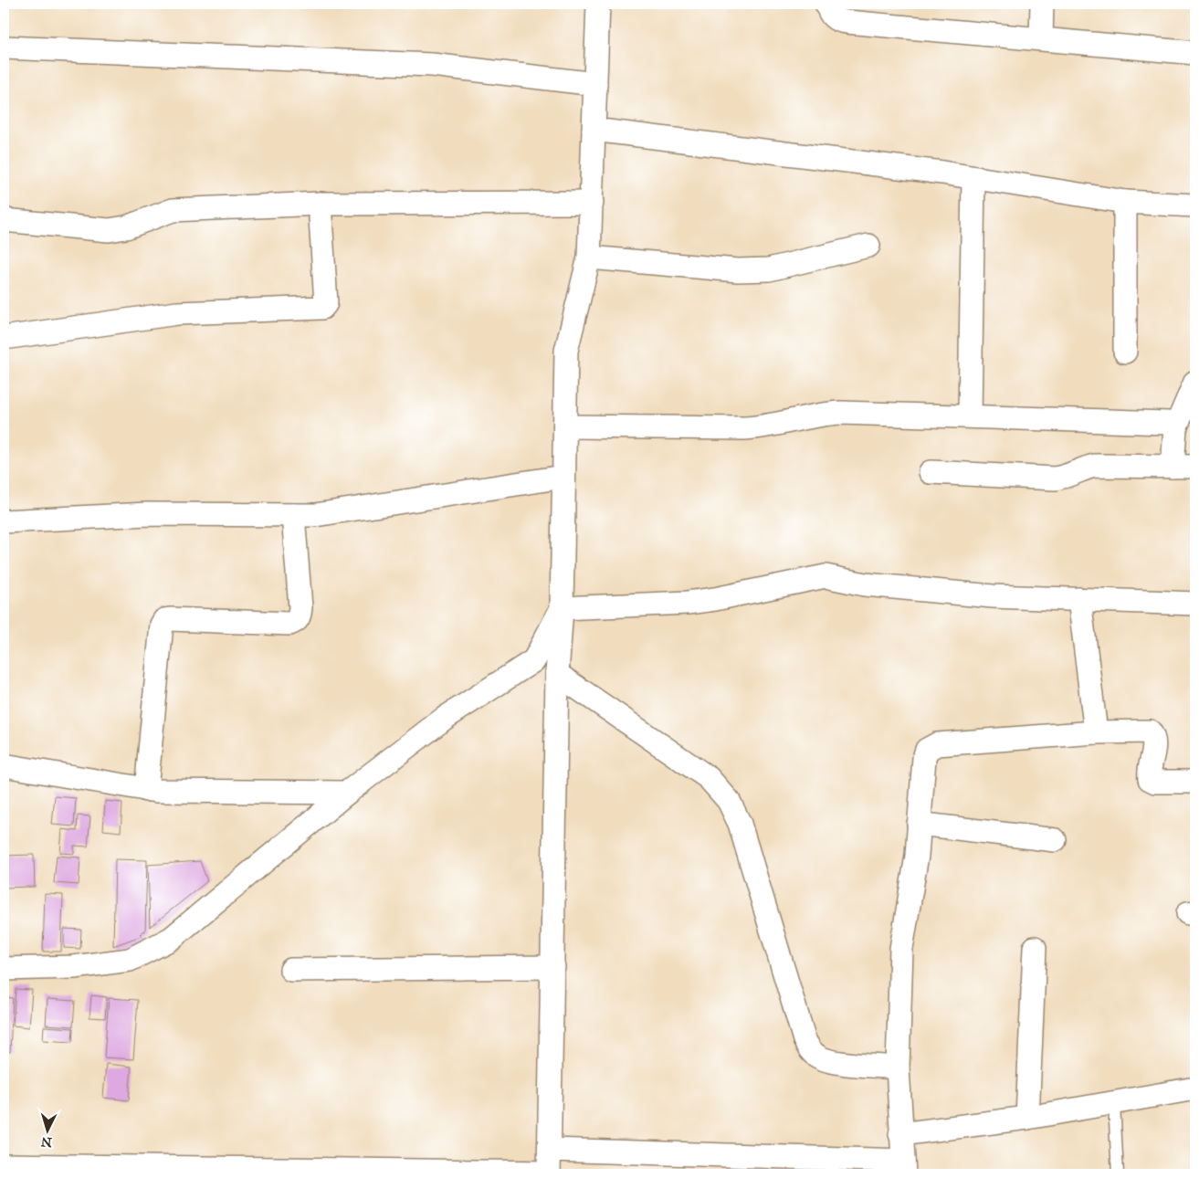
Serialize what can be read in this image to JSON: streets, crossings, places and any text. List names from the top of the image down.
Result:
{
  "north": "bottom"
}
